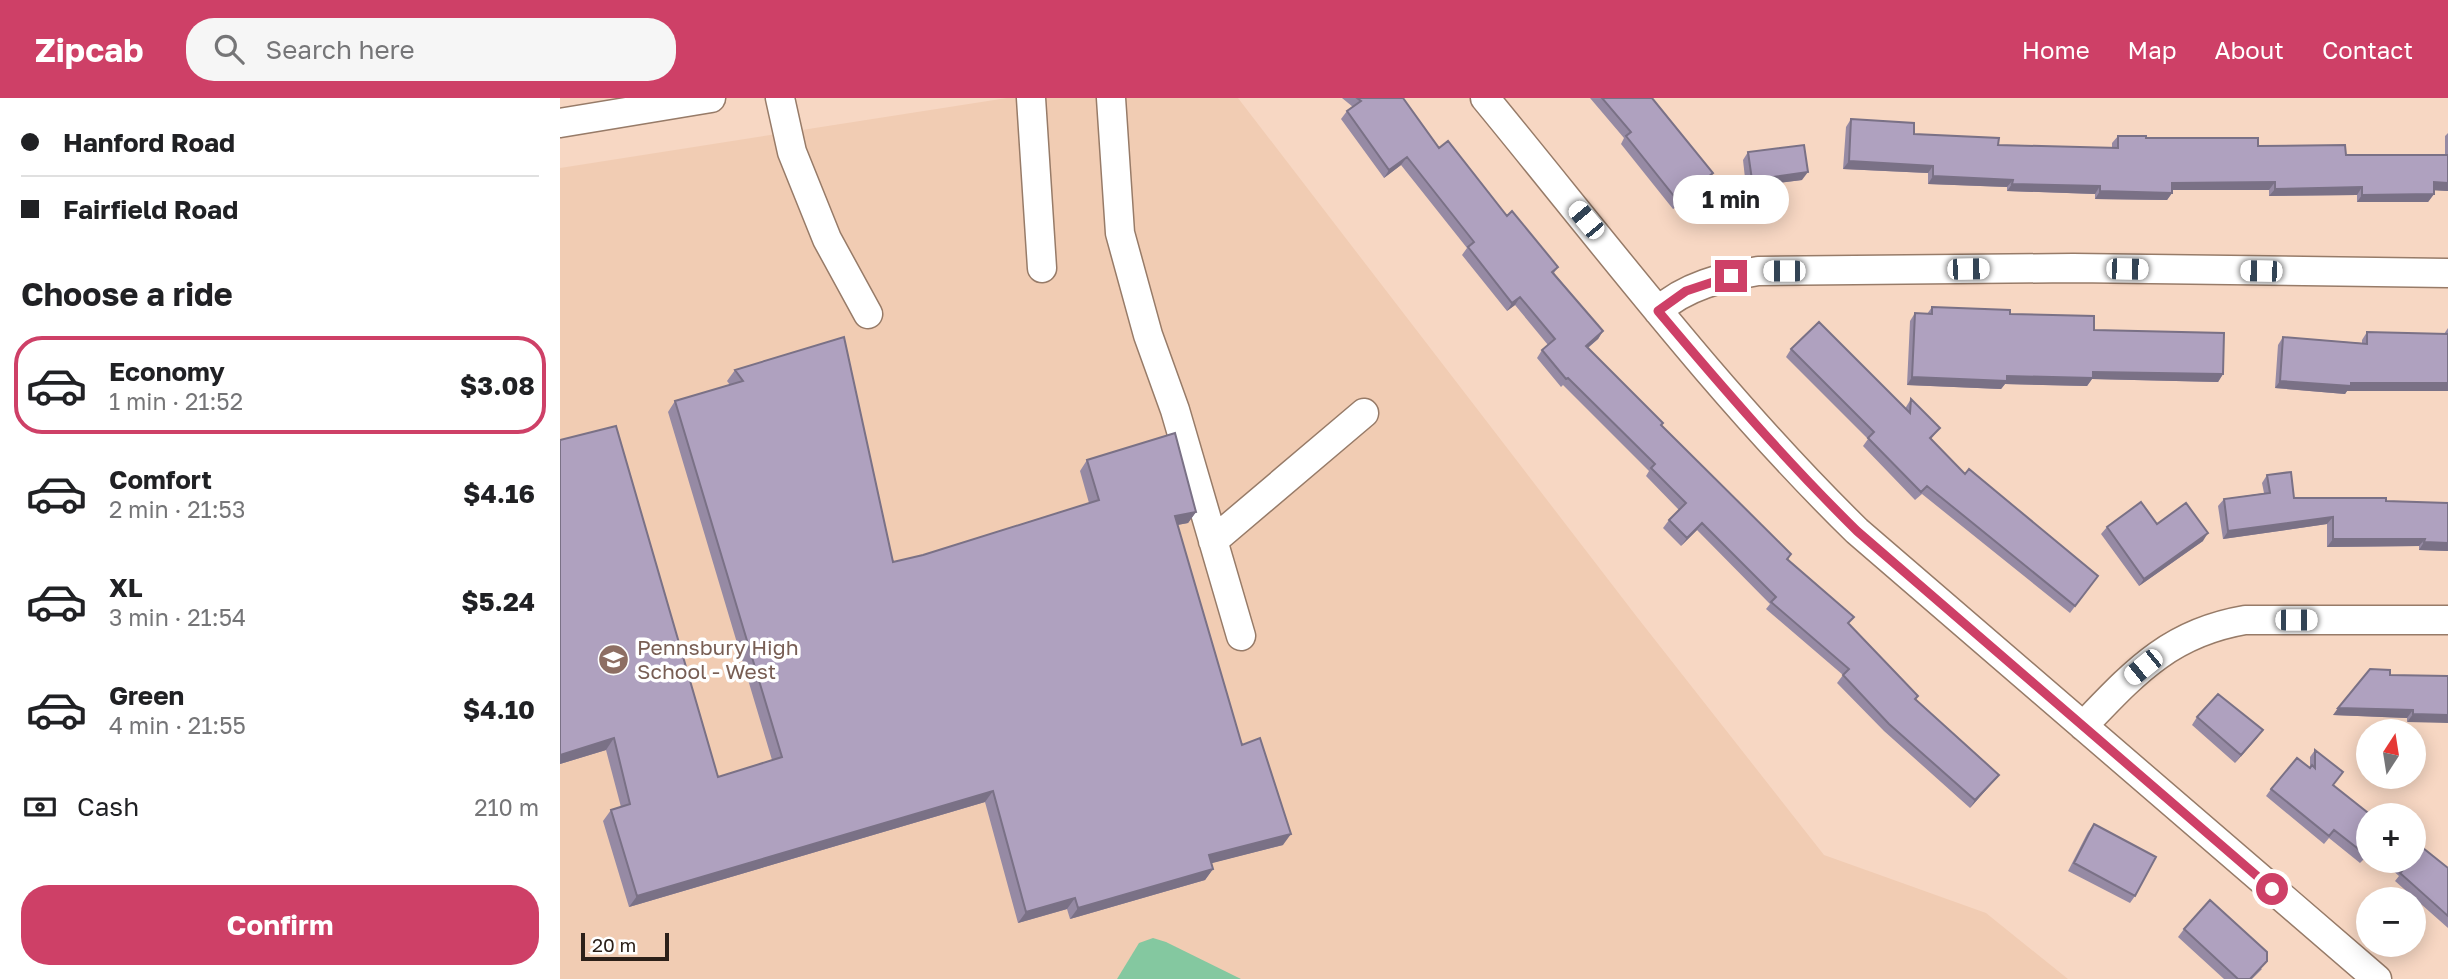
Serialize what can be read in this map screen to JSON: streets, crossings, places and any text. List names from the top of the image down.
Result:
{
  "places": {
    "school or university": ["Pennsbury High School - West"]
  },
  "scale_bar": "20 m",
  "north": "top",
  "page": {
    "header": "Zipcab",
    "search": "Search here",
    "nav": [
      "Home",
      "Map",
      "About",
      "Contact"
    ],
    "banner": ["Hanford Road", "Fairfield Road"],
    "bubble": "1 min",
    "heading": "Choose a ride",
    "list": [
      {
        "name": "Economy",
        "note": "1 min · 21:52",
        "value": "$3.08"
      },
      {
        "name": "Comfort",
        "note": "2 min · 21:53",
        "value": "$4.16"
      },
      {
        "name": "XL",
        "note": "3 min · 21:54",
        "value": "$5.24"
      },
      {
        "name": "Green",
        "note": "4 min · 21:55",
        "value": "$4.10"
      }
    ],
    "map_buttons": ["+", "−"],
    "pay": ["Cash", "210 m"],
    "buttons": "Confirm",
    "scale": "20 m"
  }
}
